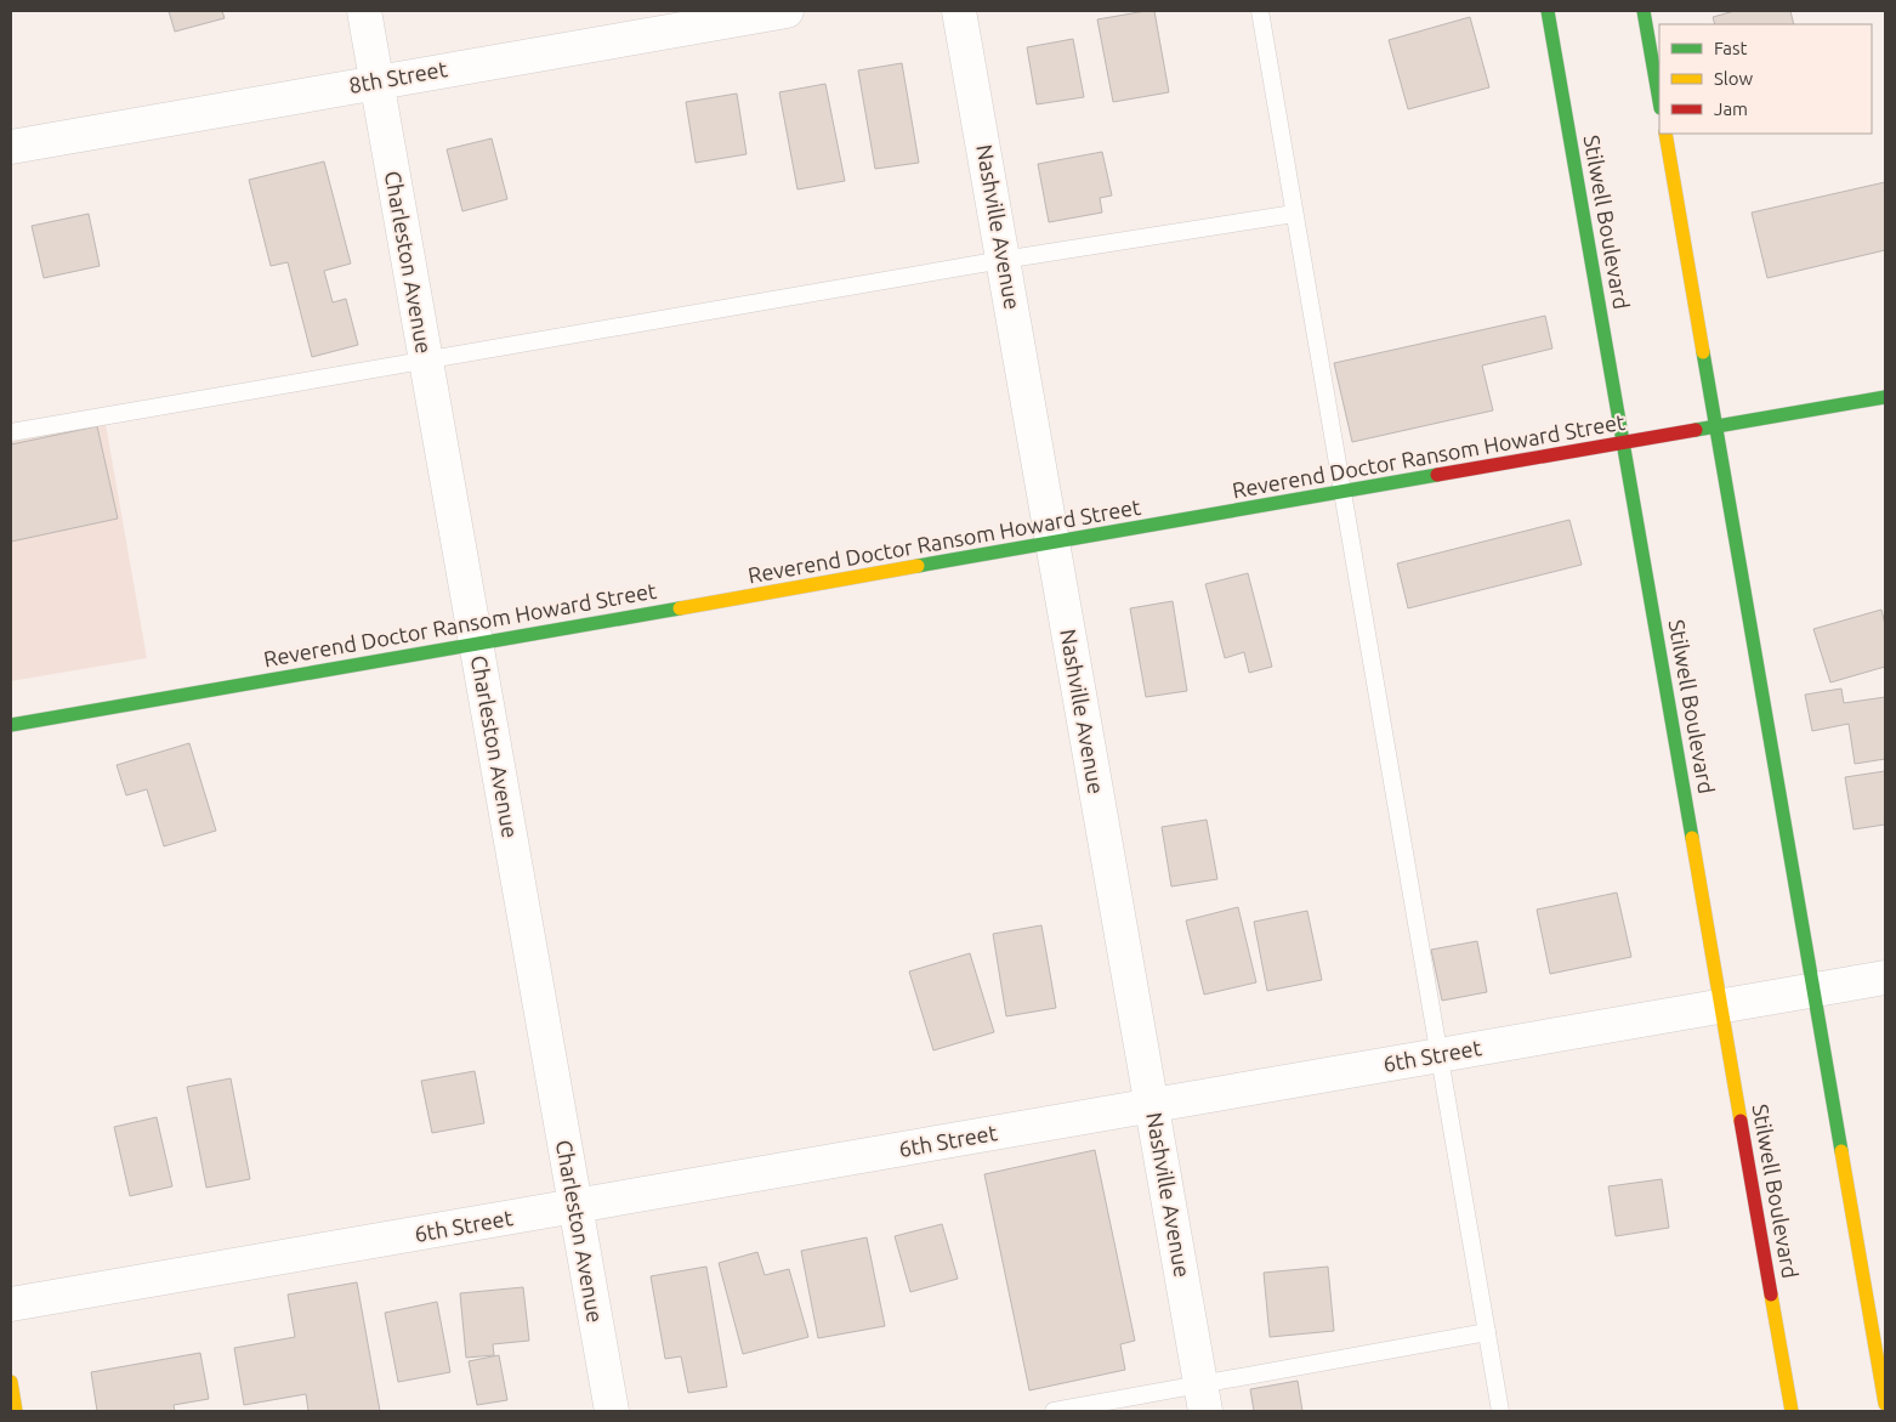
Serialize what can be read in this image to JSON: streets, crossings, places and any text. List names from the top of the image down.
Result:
{
  "streets": {
    "main road": ["Stilwell Boulevard", "Reverend Doctor Ransom Howard Street"],
    "street": [
      "8th Street",
      "Nashville Avenue",
      "Charleston Avenue",
      "6th Street"
    ]
  },
  "crossings": [
    ["8th Street", "Charleston Avenue"],
    ["Stilwell Boulevard", "Reverend Doctor Ransom Howard Street"],
    ["Stilwell Boulevard", "6th Street"],
    ["Nashville Avenue", "Reverend Doctor Ransom Howard Street"],
    ["Nashville Avenue", "6th Street"],
    ["Charleston Avenue", "Reverend Doctor Ransom Howard Street"],
    ["Charleston Avenue", "6th Street"]
  ],
  "legend": ["Fast", "Slow", "Jam"]
}
